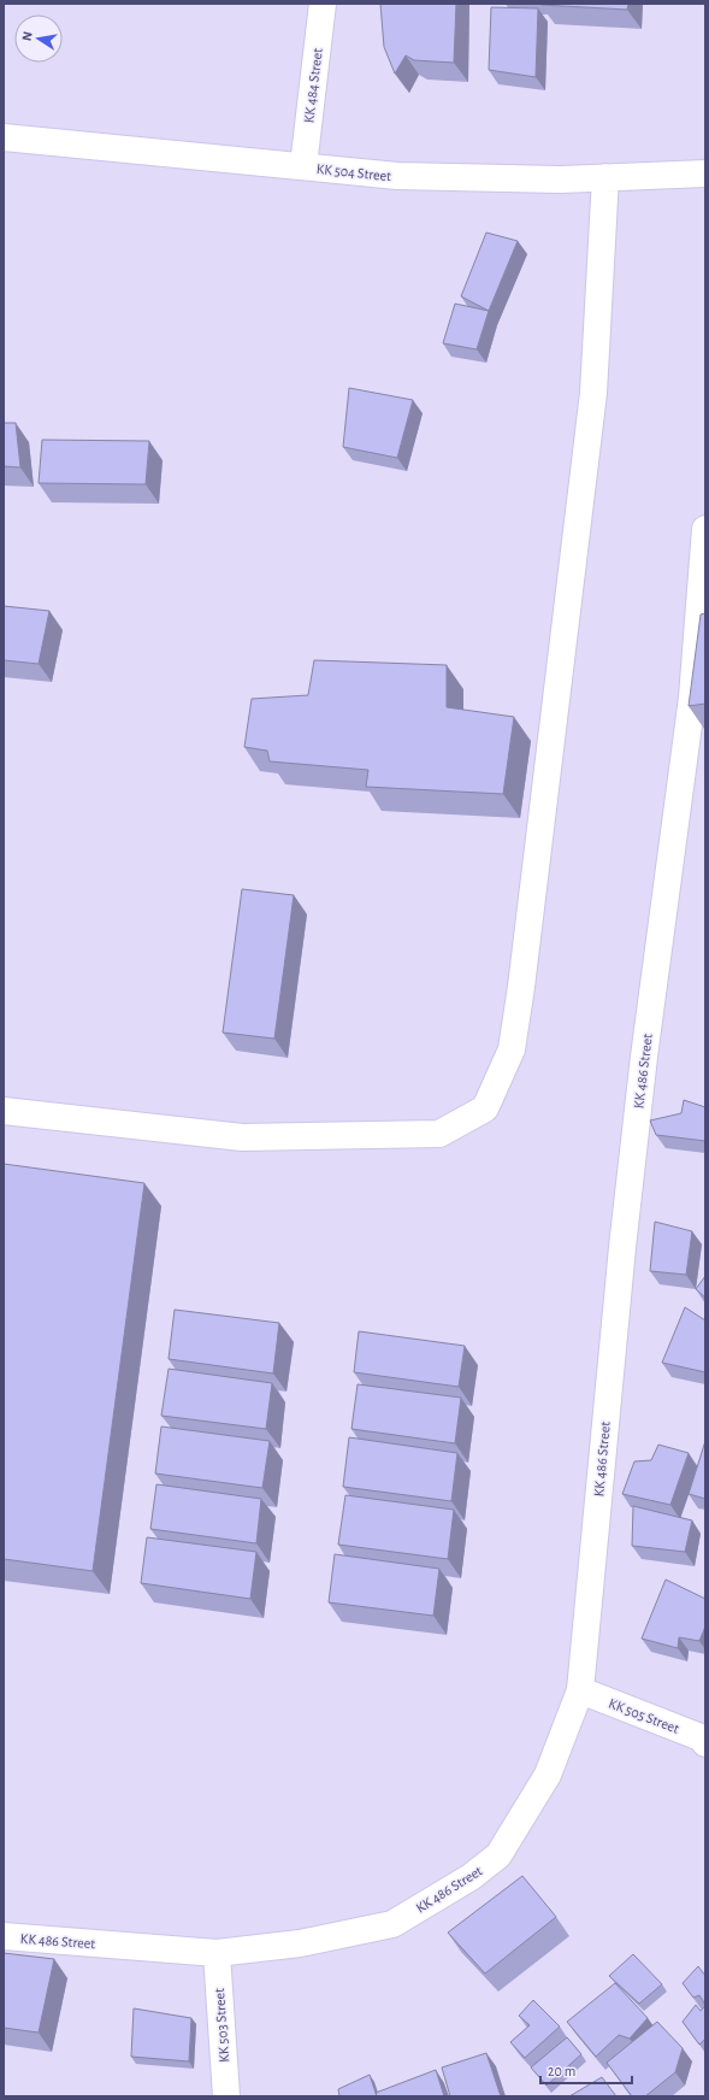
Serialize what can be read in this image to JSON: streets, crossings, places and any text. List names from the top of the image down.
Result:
{
  "streets": {
    "street": [
      "KK 484 Street",
      "KK 504 Street",
      "KK 486 Street",
      "KK 505 Street",
      "KK 503 Street"
    ]
  },
  "crossings": [
    ["KK 484 Street", "KK 504 Street"],
    ["KK 486 Street", "KK 505 Street"],
    ["KK 486 Street", "KK 503 Street"]
  ],
  "scale_bar": "20 m",
  "north": "left"
}
